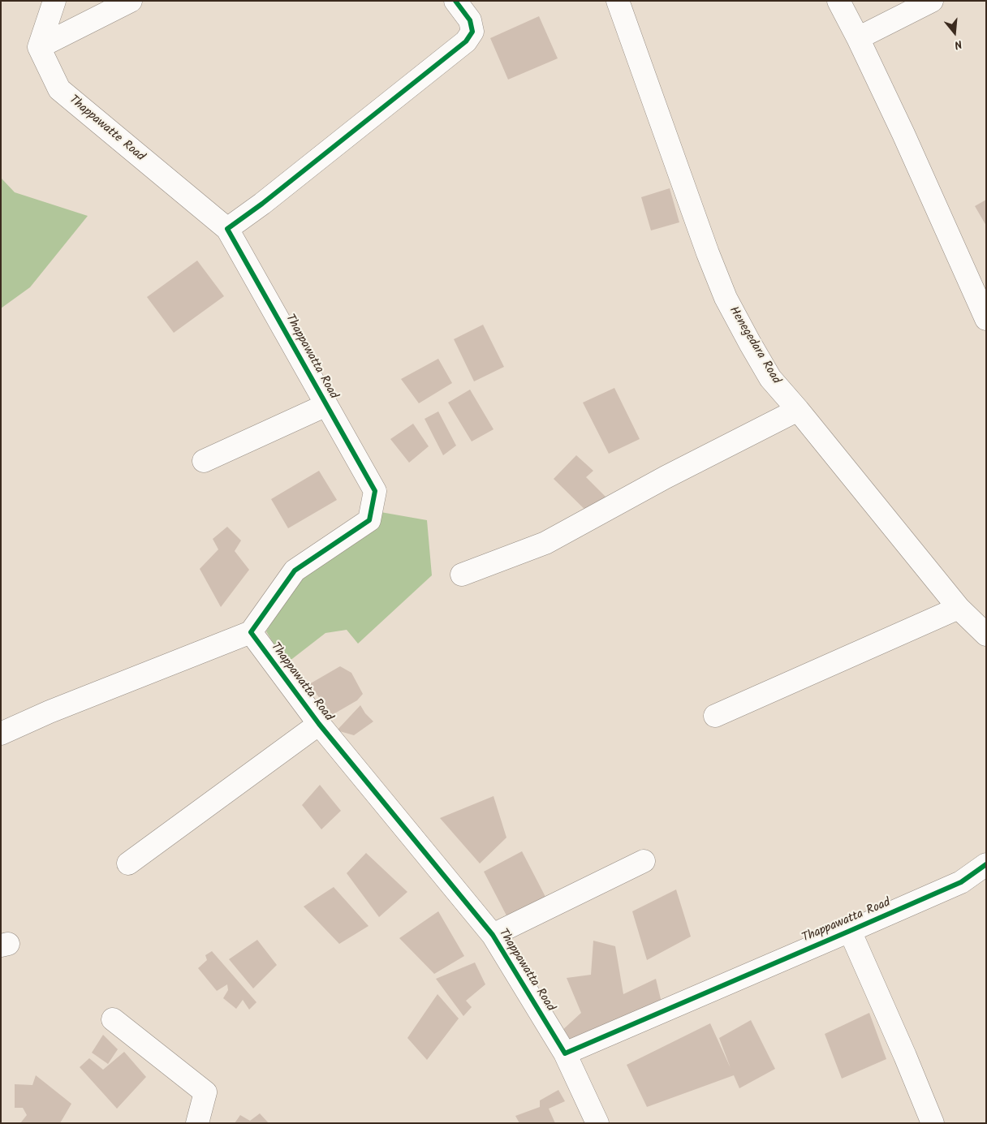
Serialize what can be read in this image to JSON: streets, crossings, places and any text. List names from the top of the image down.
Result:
{
  "streets": {
    "street": ["Thappawatte Road", "Henegedara Road", "Thappawatta Road"]
  },
  "crossings": [
    ["Thappawatte Road", "Thappawatta Road"]
  ],
  "north": "bottom"
}
